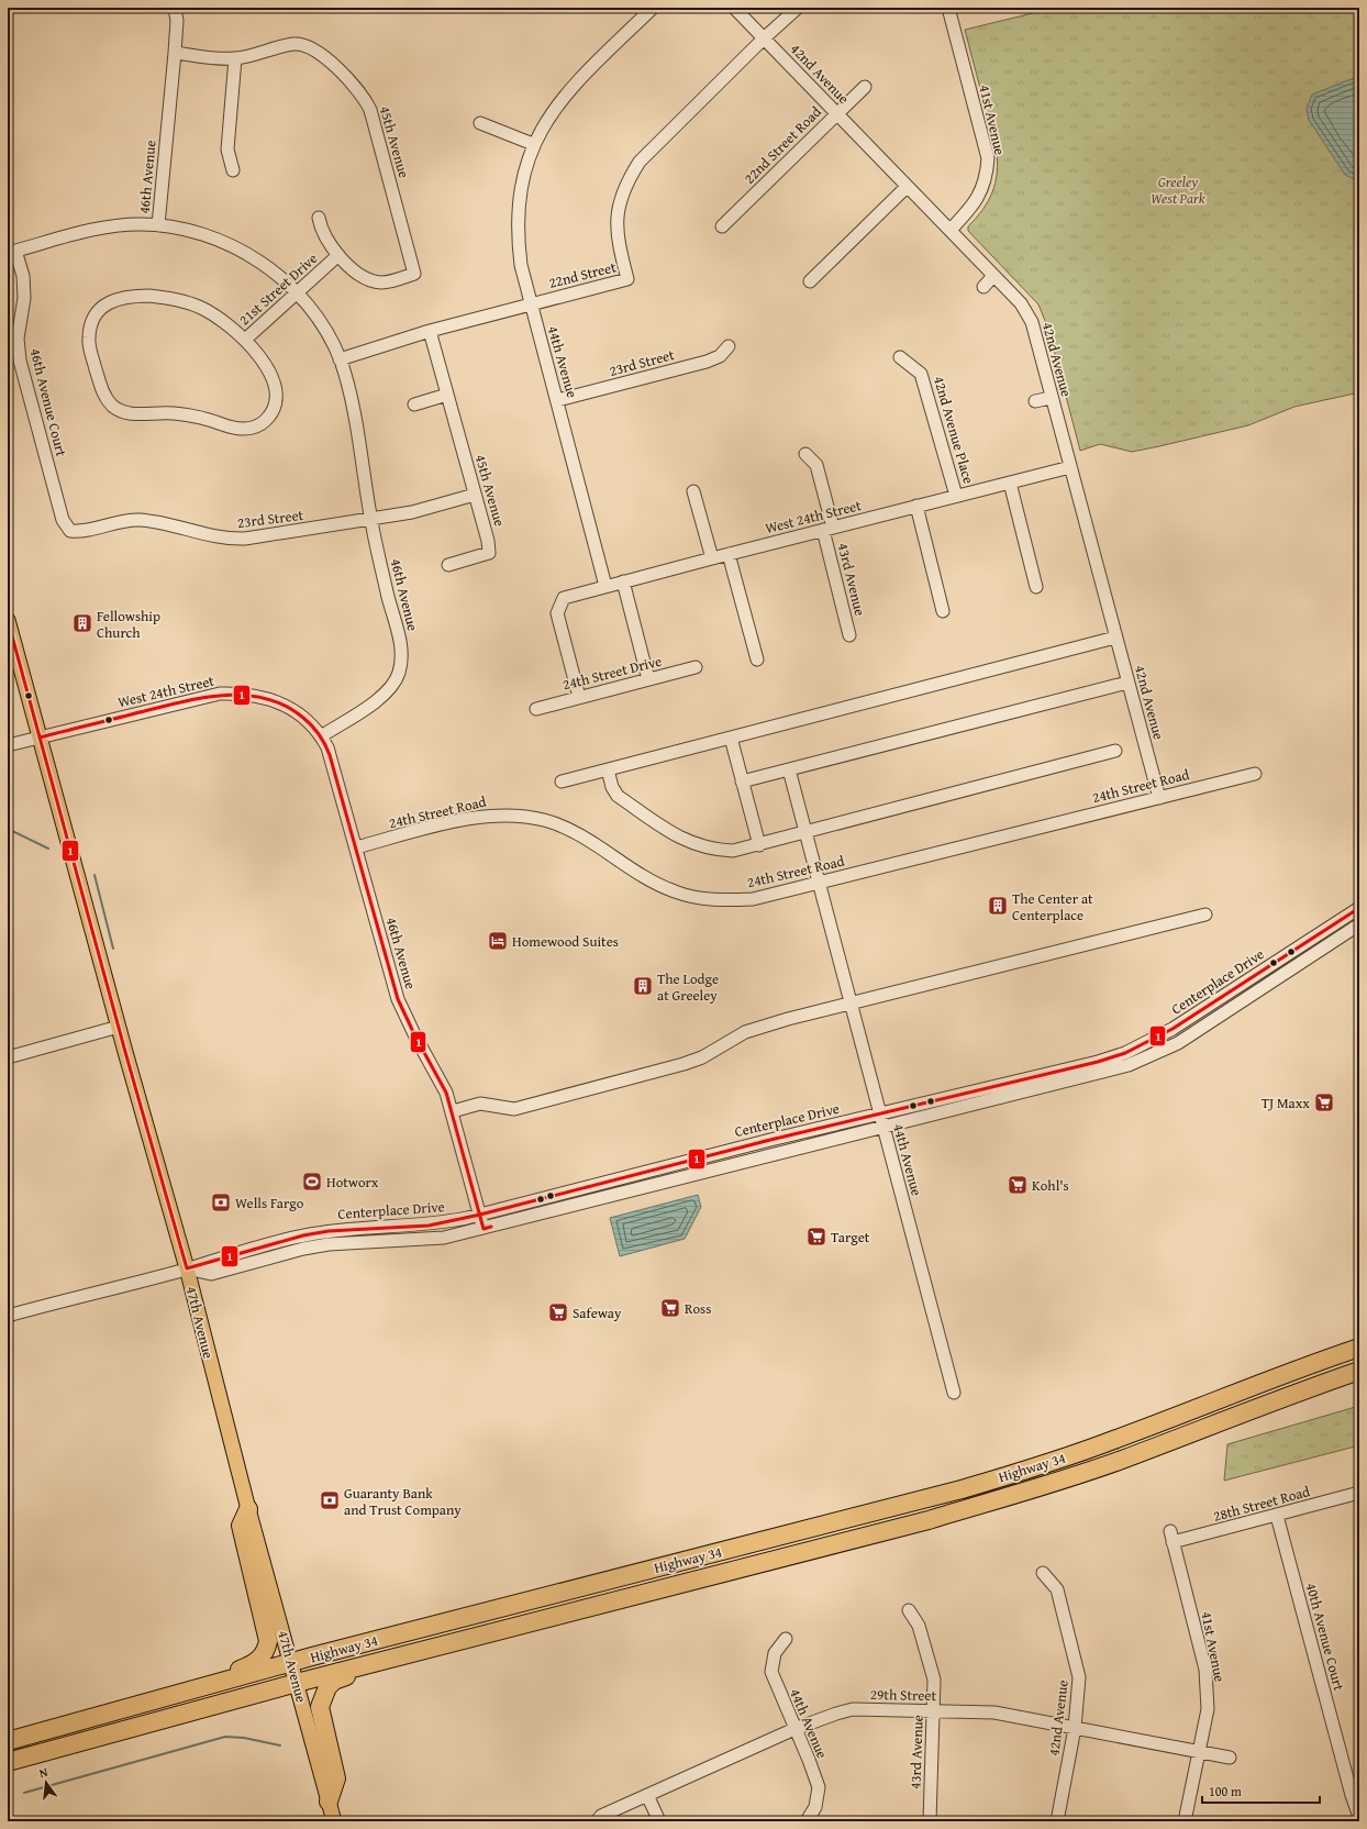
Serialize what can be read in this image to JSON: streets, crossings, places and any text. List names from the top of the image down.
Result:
{
  "streets": {
    "highway": ["Highway 34"],
    "main road": ["47th Avenue"],
    "street": [
      "42nd Avenue",
      "41st Avenue",
      "45th Avenue",
      "22nd Street Road",
      "46th Avenue",
      "22nd Street",
      "21st Street Drive",
      "44th Avenue",
      "23rd Street",
      "46th Avenue Court",
      "42nd Avenue Place",
      "West 24th Street",
      "43rd Avenue",
      "24th Street Drive",
      "24th Street Road",
      "Centerplace Drive",
      "28th Street Road",
      "40th Avenue Court",
      "29th Street"
    ]
  },
  "crossings": [
    ["42nd Avenue", "41st Avenue"],
    ["42nd Avenue", "22nd Street Road"],
    ["42nd Avenue", "22nd Street"],
    ["42nd Avenue", "West 24th Street"],
    ["42nd Avenue", "24th Street Road"],
    ["42nd Avenue", "29th Street"],
    ["41st Avenue", "28th Street Road"],
    ["41st Avenue", "29th Street"],
    ["45th Avenue", "22nd Street"],
    ["45th Avenue", "21st Street Drive"],
    ["45th Avenue", "23rd Street"],
    ["46th Avenue", "22nd Street"],
    ["46th Avenue", "21st Street Drive"],
    ["46th Avenue", "23rd Street"],
    ["46th Avenue", "West 24th Street"],
    ["46th Avenue", "24th Street Road"],
    ["46th Avenue", "Centerplace Drive"],
    ["22nd Street", "44th Avenue"],
    ["44th Avenue", "23rd Street"],
    ["44th Avenue", "West 24th Street"],
    ["44th Avenue", "24th Street Road"],
    ["44th Avenue", "Centerplace Drive"],
    ["44th Avenue", "29th Street"],
    ["23rd Street", "46th Avenue Court"],
    ["42nd Avenue Place", "West 24th Street"],
    ["West 24th Street", "43rd Avenue"],
    ["West 24th Street", "24th Street Drive"],
    ["West 24th Street", "47th Avenue"],
    ["43rd Avenue", "29th Street"],
    ["Centerplace Drive", "47th Avenue"],
    ["47th Avenue", "Highway 34"],
    ["28th Street Road", "40th Avenue Court"]
  ],
  "parks": ["Greeley West Park"],
  "places": {
    "building": ["Fellowship Church", "The Center at Centerplace", "The Lodge at Greeley"],
    "hotel": ["Homewood Suites"],
    "supermarket": [
      "TJ Maxx",
      "Kohl's",
      "Target",
      "Ross",
      "Safeway"
    ],
    "sports": ["Hotworx"],
    "bank": ["Wells Fargo", "Guaranty Bank and Trust Company"]
  },
  "lines": ["transit line 1"],
  "scale_bar": "100 m",
  "north": "top"
}
